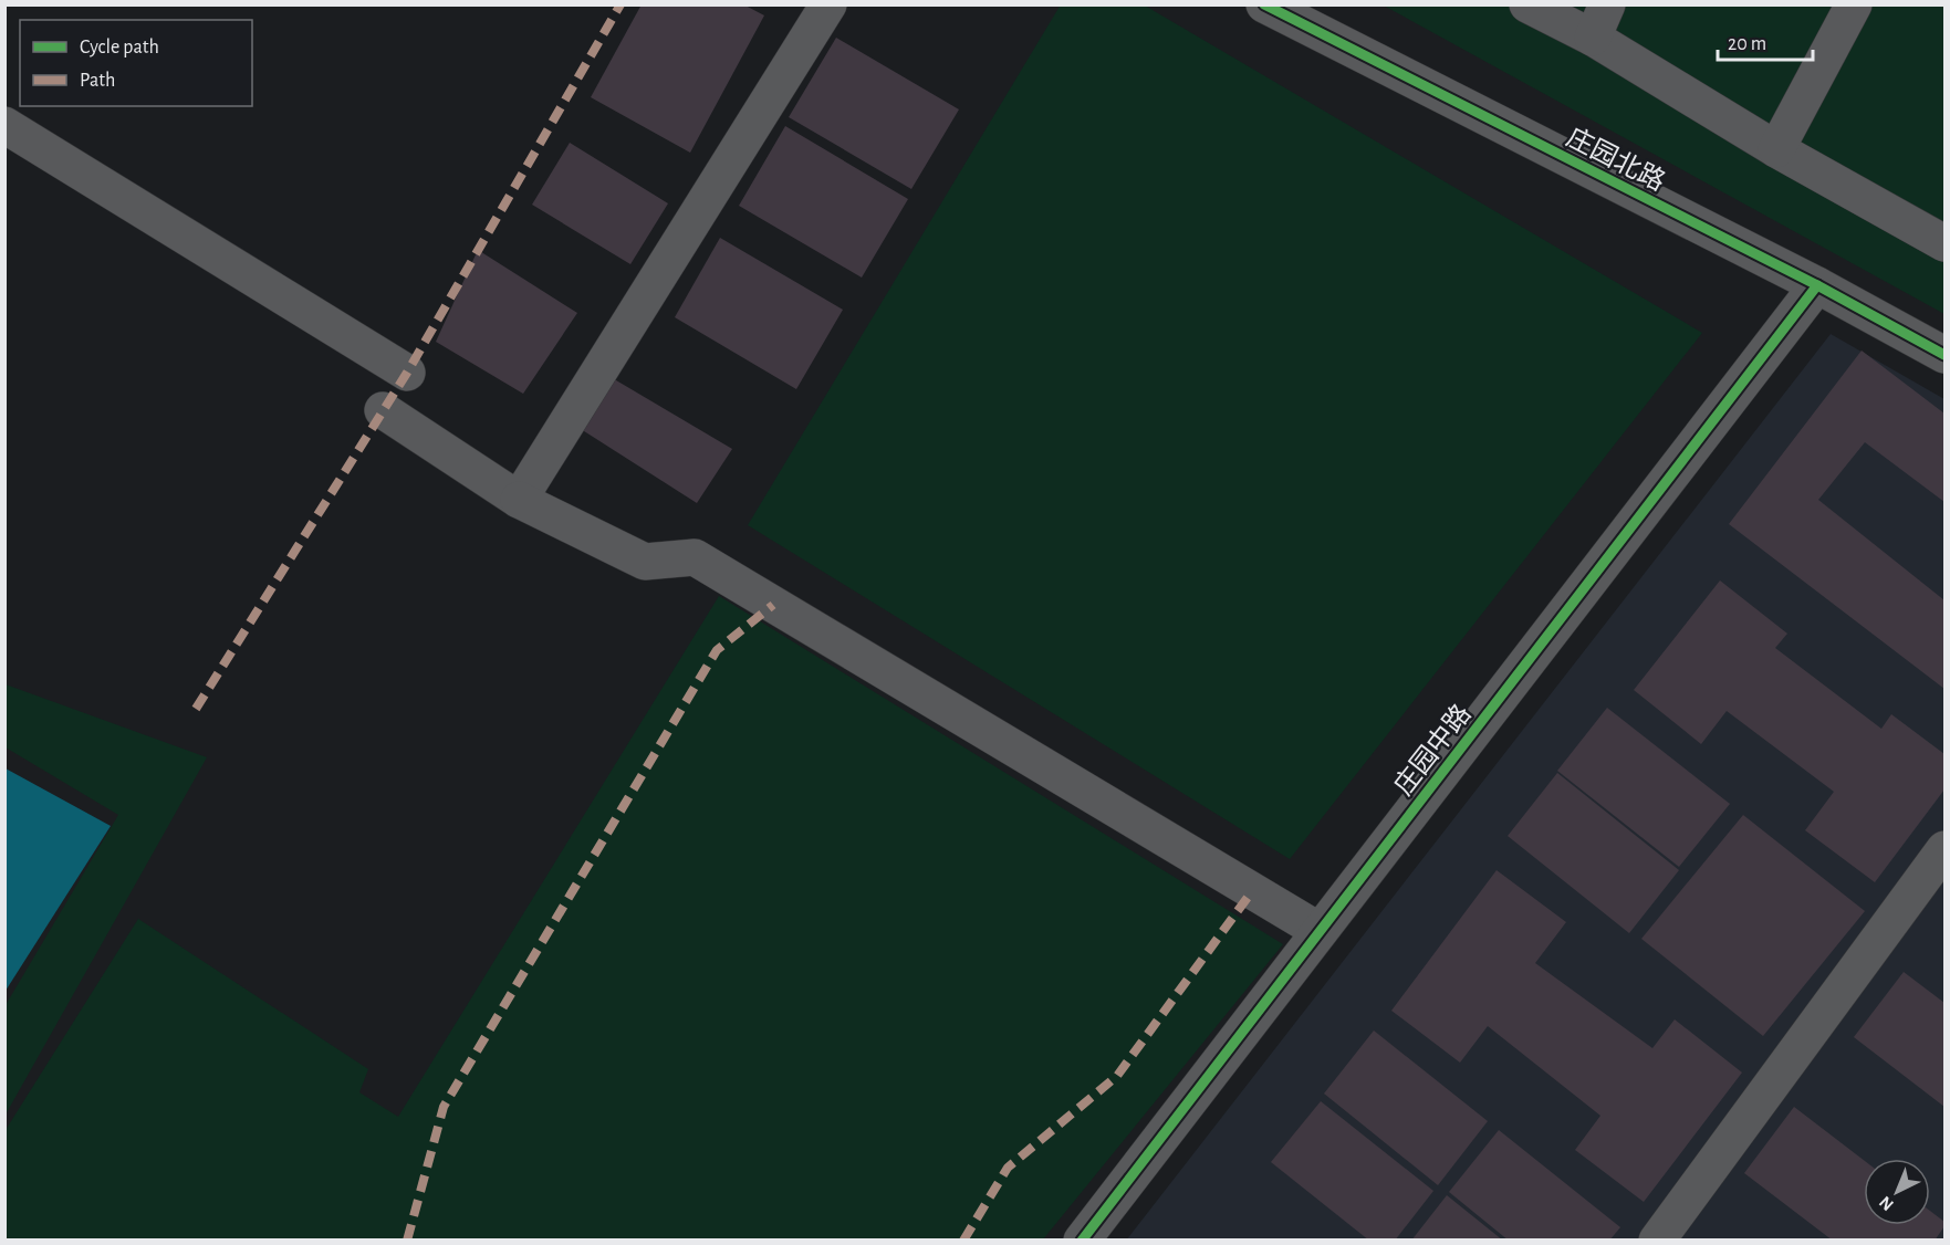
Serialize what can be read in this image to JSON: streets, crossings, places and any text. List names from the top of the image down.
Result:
{
  "streets": {
    "street": ["庄园北路", "庄园中路"]
  },
  "crossings": [
    ["庄园北路", "庄园中路"]
  ],
  "legend": ["Cycle path", "Path"],
  "scale_bar": "20 m",
  "north": "bottom left"
}
